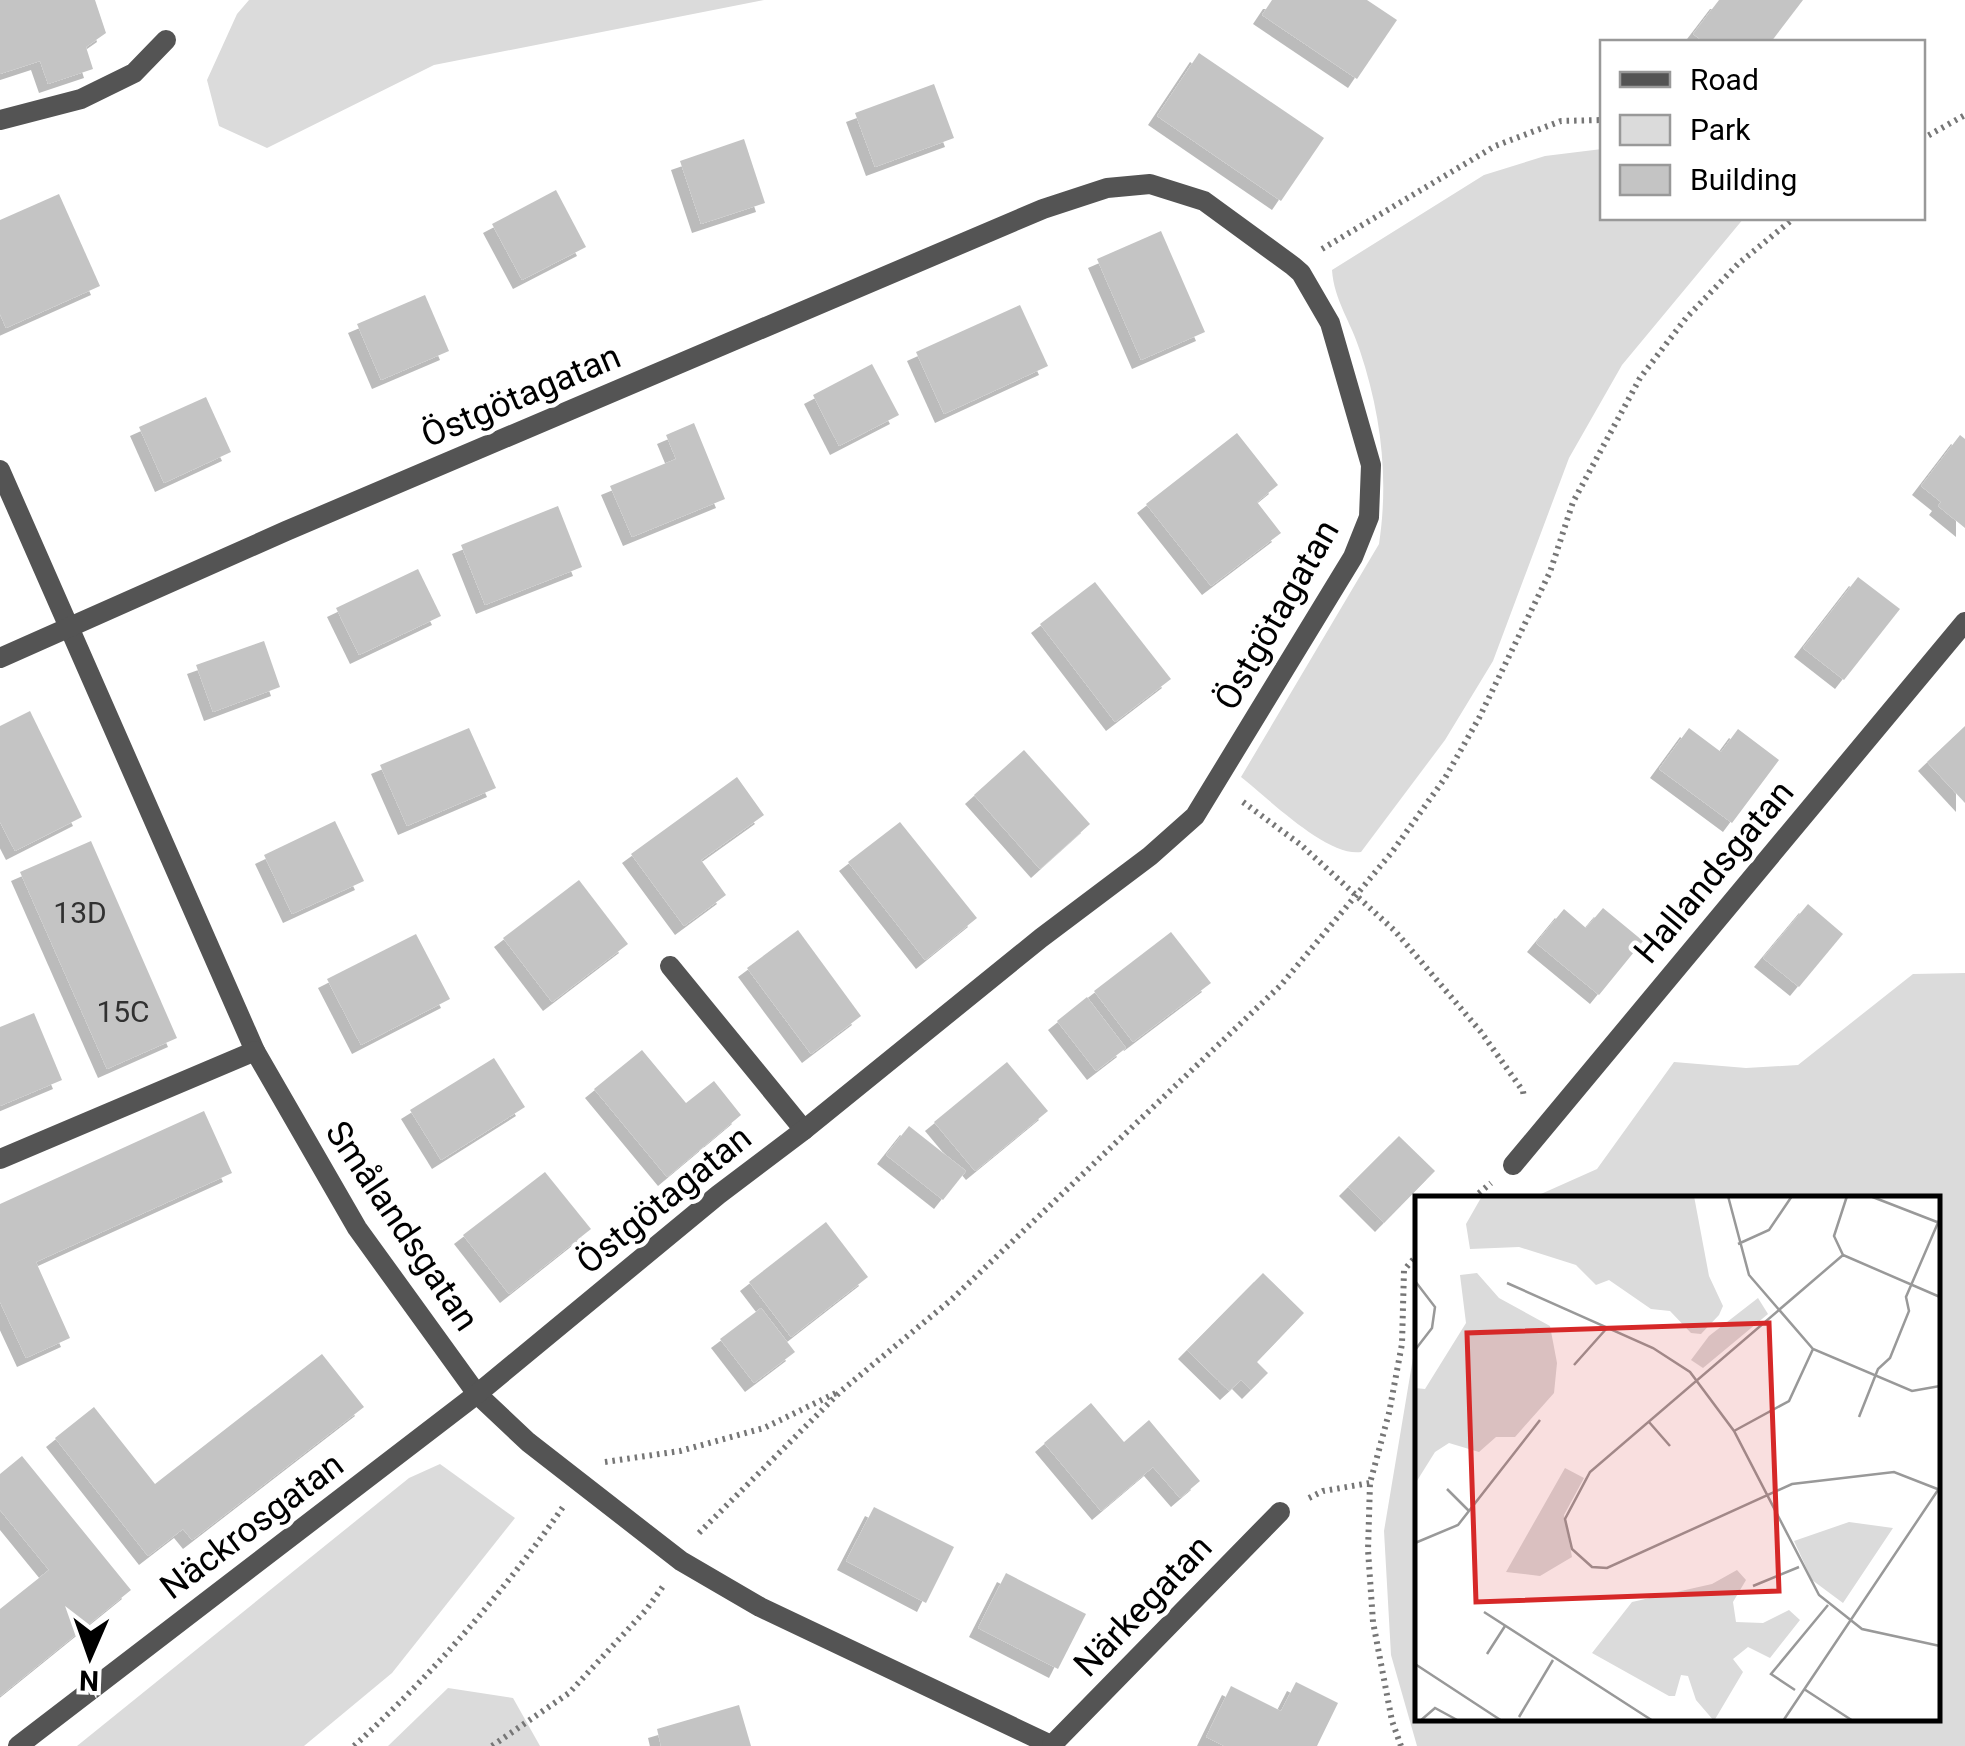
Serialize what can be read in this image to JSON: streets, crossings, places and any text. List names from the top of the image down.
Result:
{
  "streets": {
    "street": [
      "Östgötagatan",
      "Hallandsgatan",
      "Smålandsgatan",
      "Näckrosgatan",
      "Närkegatan"
    ]
  },
  "crossings": [
    ["Östgötagatan", "Smålandsgatan"],
    ["Östgötagatan", "Näckrosgatan"],
    ["Smålandsgatan", "Näckrosgatan"],
    ["Smålandsgatan", "Närkegatan"]
  ],
  "house_numbers": ["13D", "15C"],
  "legend": ["Road", "Park", "Building"],
  "north": "bottom"
}
